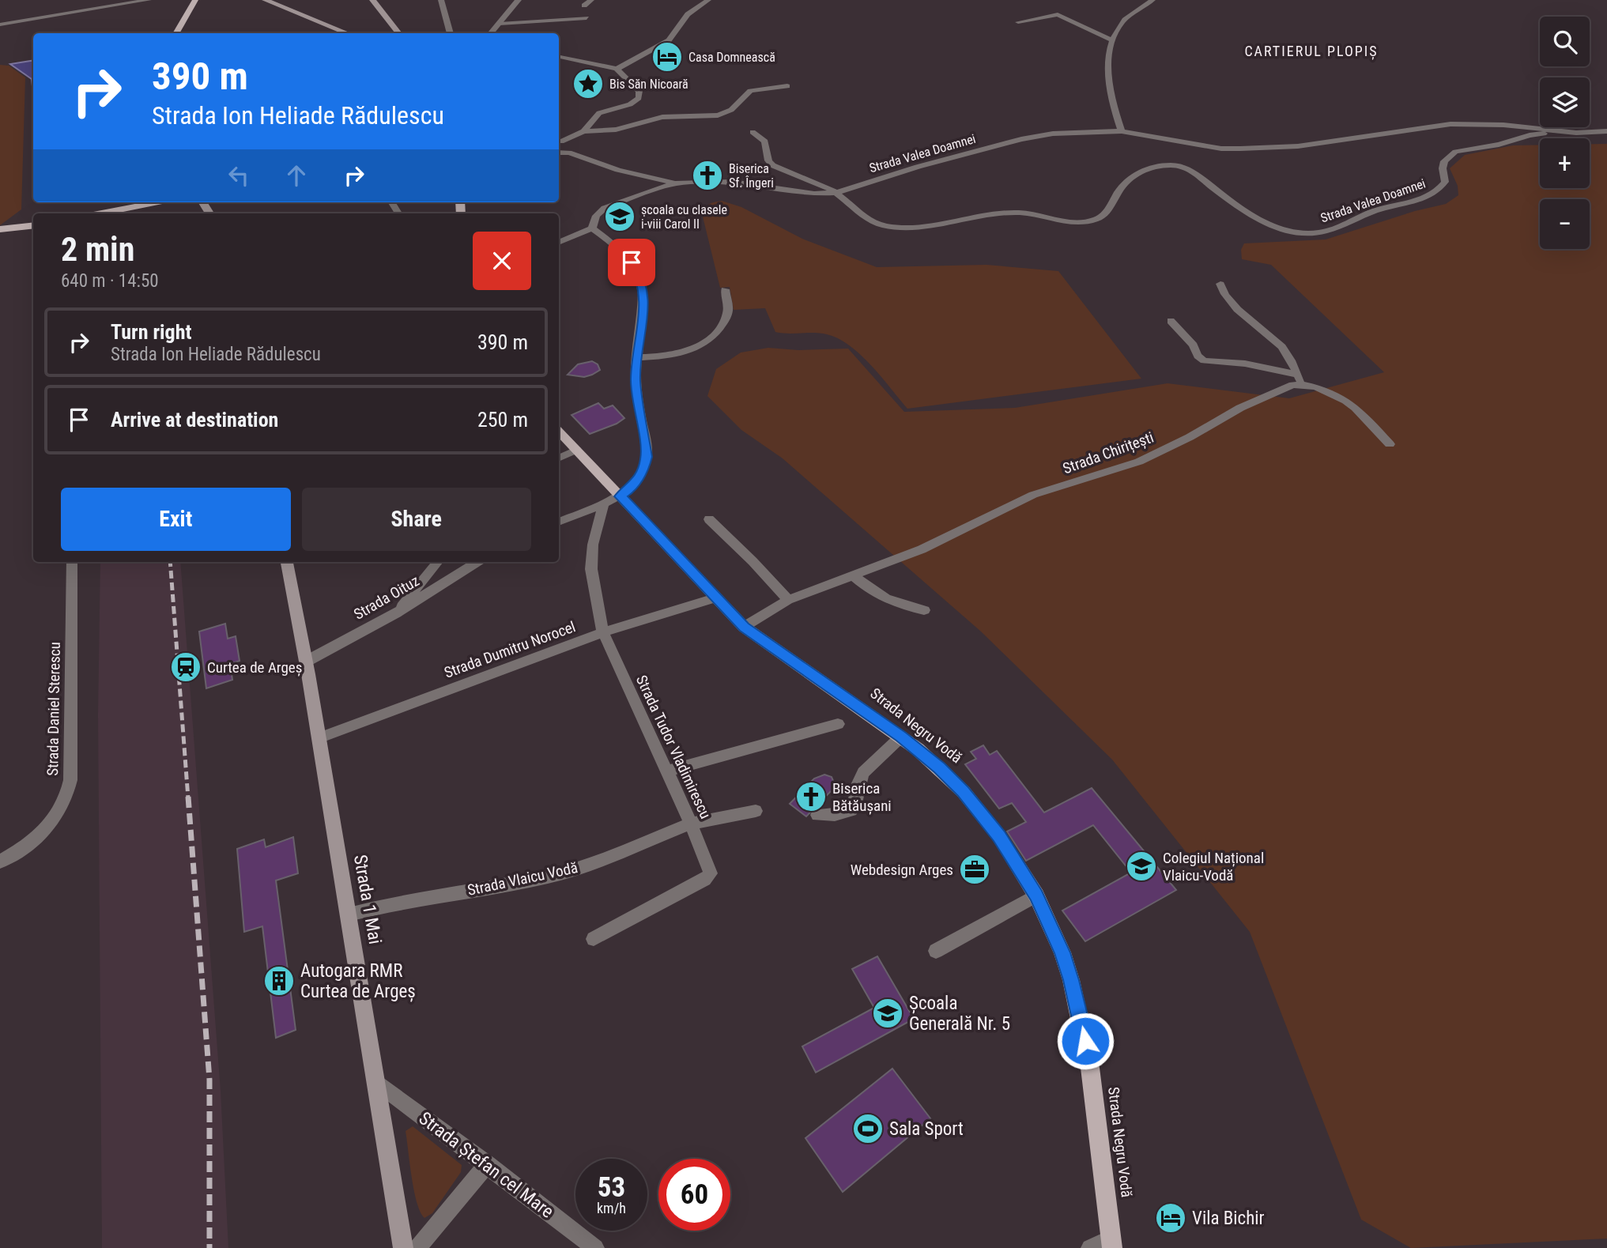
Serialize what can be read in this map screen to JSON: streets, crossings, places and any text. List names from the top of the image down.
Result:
{
  "streets": {
    "main road": ["Strada Negru Vodă", "Strada 1 Mai"],
    "street": [
      "Strada Valea Doamnei",
      "Strada Chirițești",
      "Strada Oituz",
      "Strada Dumitru Norocel",
      "Strada Daniel Sterescu",
      "Strada Tudor Vladimirescu",
      "Strada Vlaicu Vodă",
      "Strada Ștefan cel Mare"
    ]
  },
  "crossings": [
    ["Strada Chirițești", "Strada Negru Vodă"],
    ["Strada Oituz", "Strada 1 Mai"],
    ["Strada Dumitru Norocel", "Strada Negru Vodă"],
    ["Strada Dumitru Norocel", "Strada Tudor Vladimirescu"],
    ["Strada Dumitru Norocel", "Strada 1 Mai"],
    ["Strada Tudor Vladimirescu", "Strada Vlaicu Vodă"],
    ["Strada Vlaicu Vodă", "Strada 1 Mai"],
    ["Strada 1 Mai", "Strada Ștefan cel Mare"]
  ],
  "districts": ["CARTIERUL PLOPIȘ"],
  "places": {
    "hotel": ["Casa Domnească", "Vila Bichir"],
    "place": ["Bis Săn Nicoară"],
    "church": ["Biserica Sf. Îngeri", "Biserica Bătăușani"],
    "school or university": ["școala cu clasele i-viii Carol II", "Colegiul Național Vlaicu-Vodă", "Școala Generală Nr. 5"],
    "station": ["Curtea de Argeș"],
    "office": ["Webdesign Arges"],
    "building": ["Autogara RMR Curtea de Argeș"],
    "sports": ["Sala Sport"]
  },
  "page": {
    "map_buttons": ["+", "−"],
    "turn": ["390 m", "Strada Ion Heliade Rădulescu"],
    "heading": ["2 min", "640 m · 14:50"],
    "list": [
      {
        "name": "Turn right",
        "note": "Strada Ion Heliade Rădulescu",
        "value": "390 m"
      },
      {
        "name": "Arrive at destination",
        "value": "250 m"
      }
    ],
    "buttons": ["Exit", "Share"],
    "speed": "53 km/h",
    "limit": "60"
  }
}
